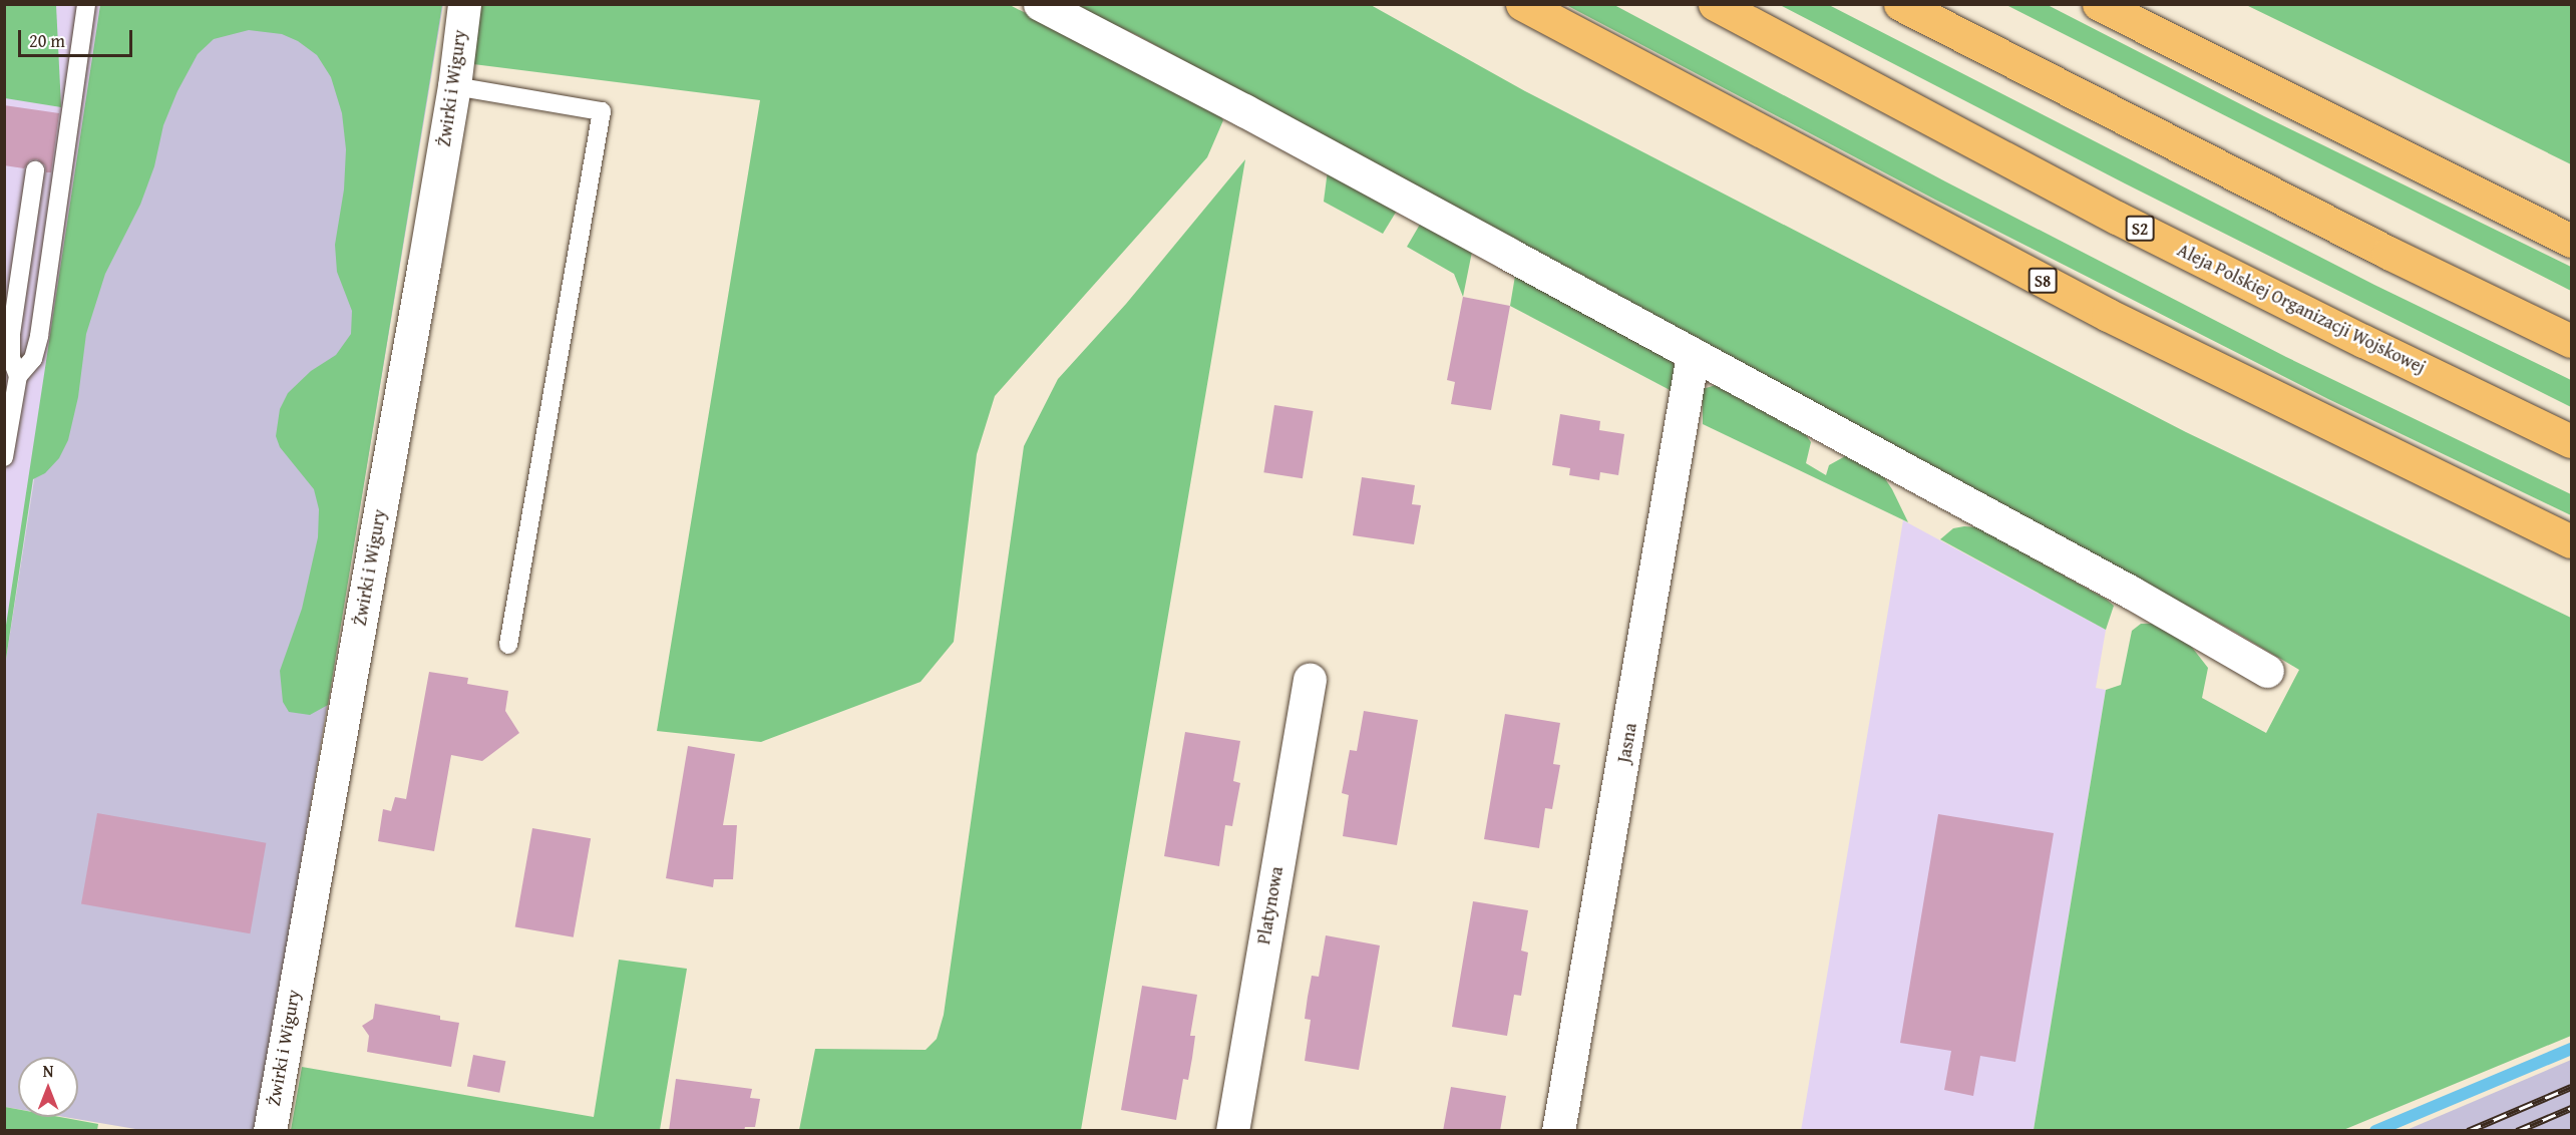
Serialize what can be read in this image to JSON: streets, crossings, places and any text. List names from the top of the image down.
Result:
{
  "streets": {
    "highway": ["S2", "S8", "Aleja Polskiej Organizacji Wojskowej"],
    "street": ["Żwirki i Wigury", "Jasna", "Platynowa"]
  },
  "scale_bar": "20 m",
  "north": "top"
}
